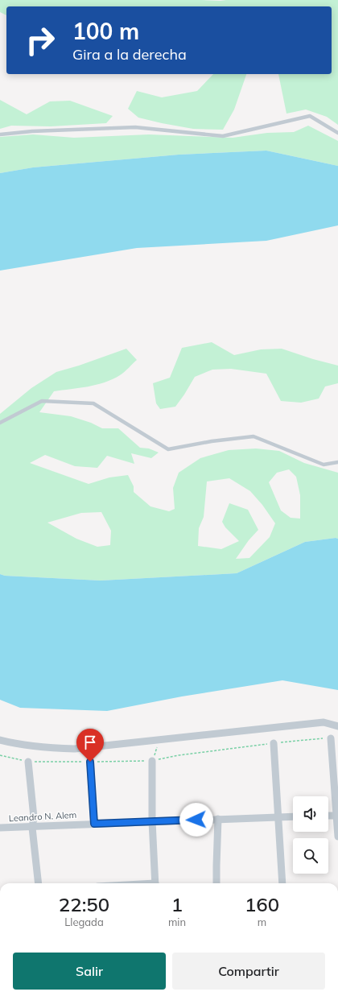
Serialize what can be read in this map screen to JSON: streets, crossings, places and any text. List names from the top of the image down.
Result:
{
  "streets": {
    "street": ["Leandro N. Alem"]
  },
  "page": {
    "turn": ["100 m", "Gira a la derecha"],
    "eta": [
      "22:50",
      "Llegada",
      "1",
      "min",
      "160",
      "m"
    ],
    "buttons": ["Salir", "Compartir"]
  }
}
